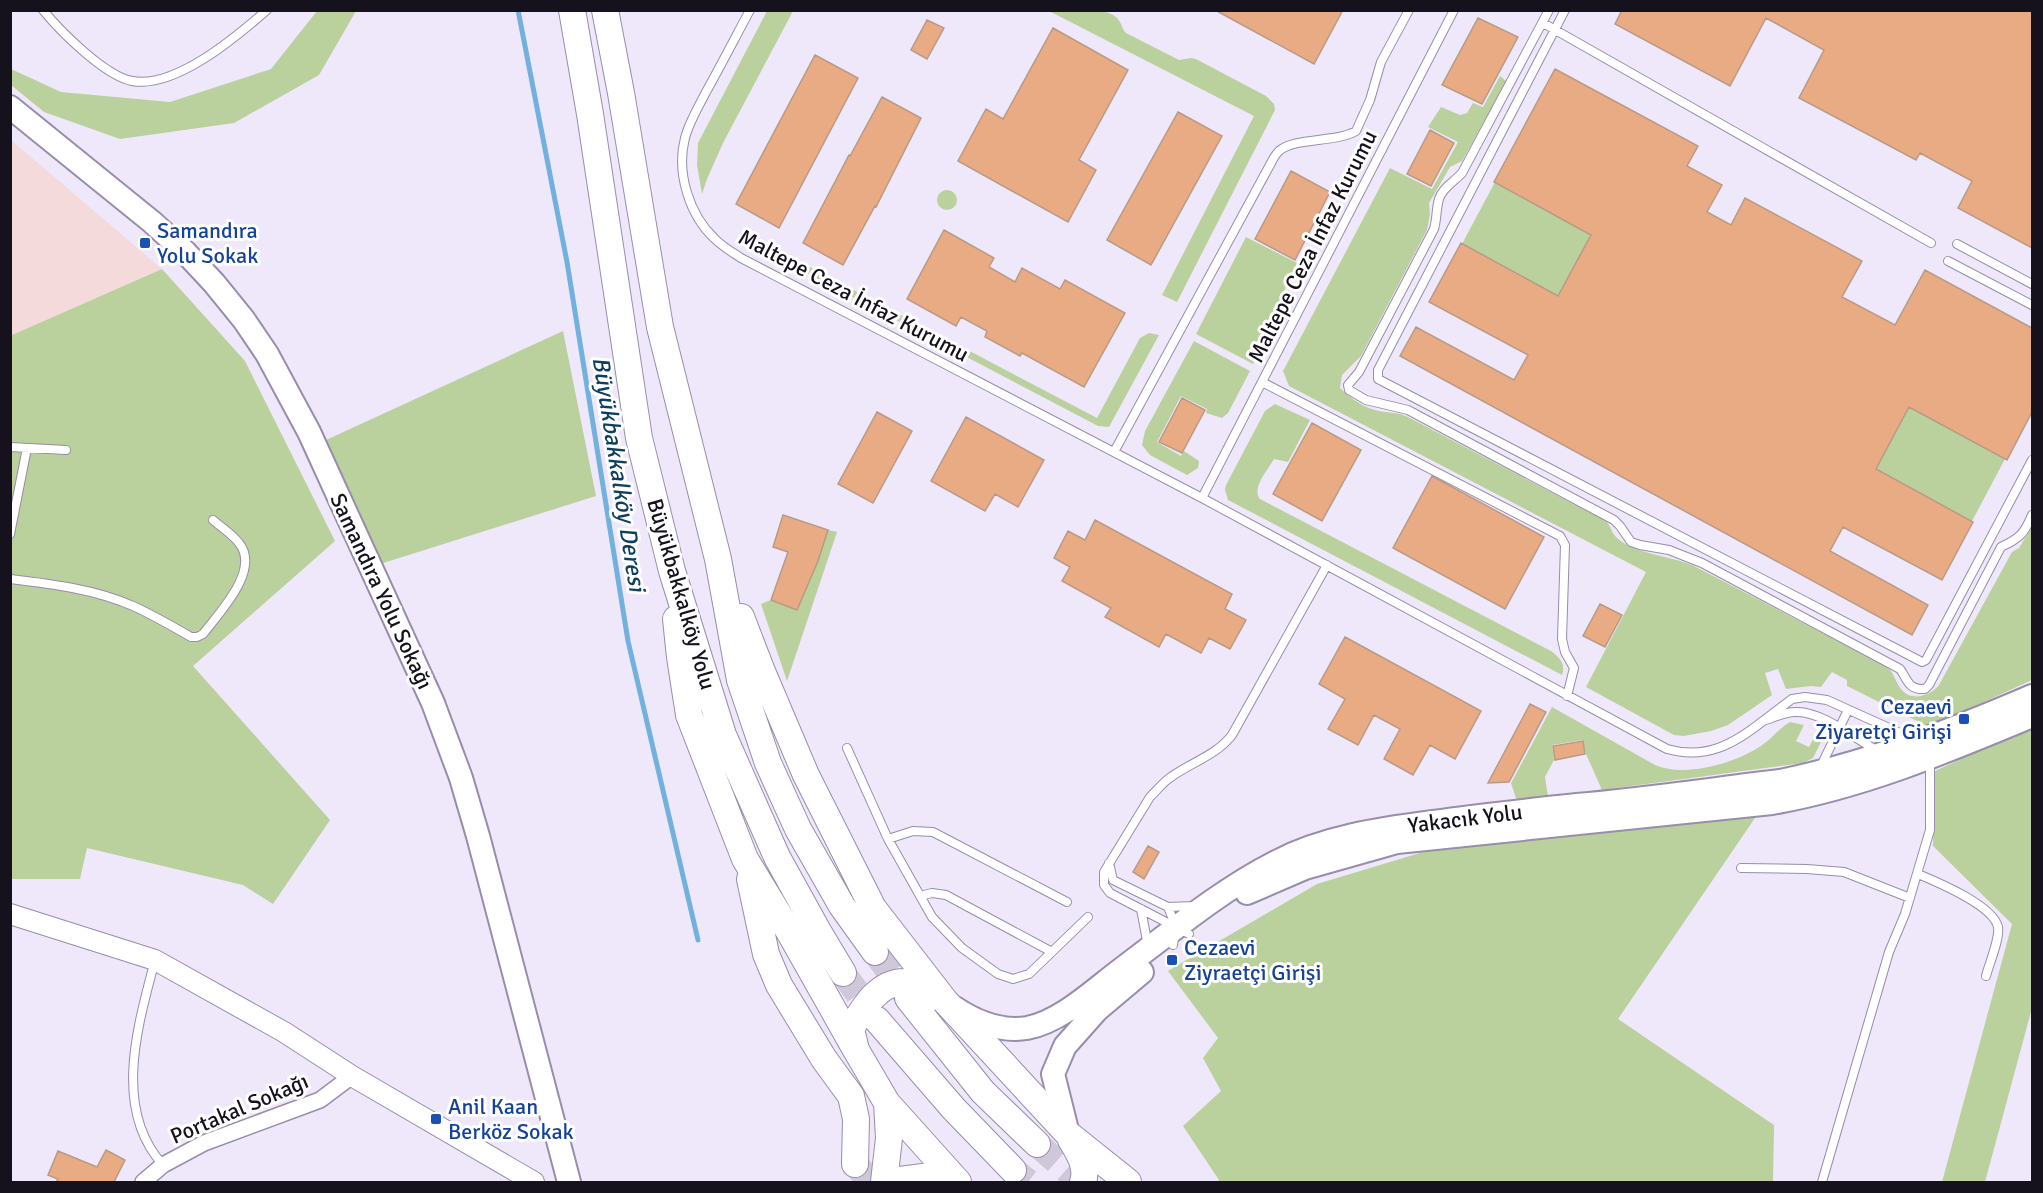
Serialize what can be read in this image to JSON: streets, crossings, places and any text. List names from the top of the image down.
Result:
{
  "streets": {
    "highway": ["Büyükbakkalköy Yolu"],
    "main road": ["Samandıra Yolu Sokağı", "Yakacık Yolu"],
    "street": ["Portakal Sokağı"],
    "lane": ["Maltepe Ceza İnfaz Kurumu"]
  },
  "crossings": [
    ["Maltepe Ceza İnfaz Kurumu", "Yakacık Yolu"]
  ],
  "water": ["Büyükbakkalköy Deresi"],
  "places": {
    "transit": [
      "Samandıra Yolu Sokak",
      "Cezaevi Ziyaretçi Girişi",
      "Cezaevi Ziyraetçi Girişi",
      "Anil Kaan Berköz Sokak"
    ]
  }
}
